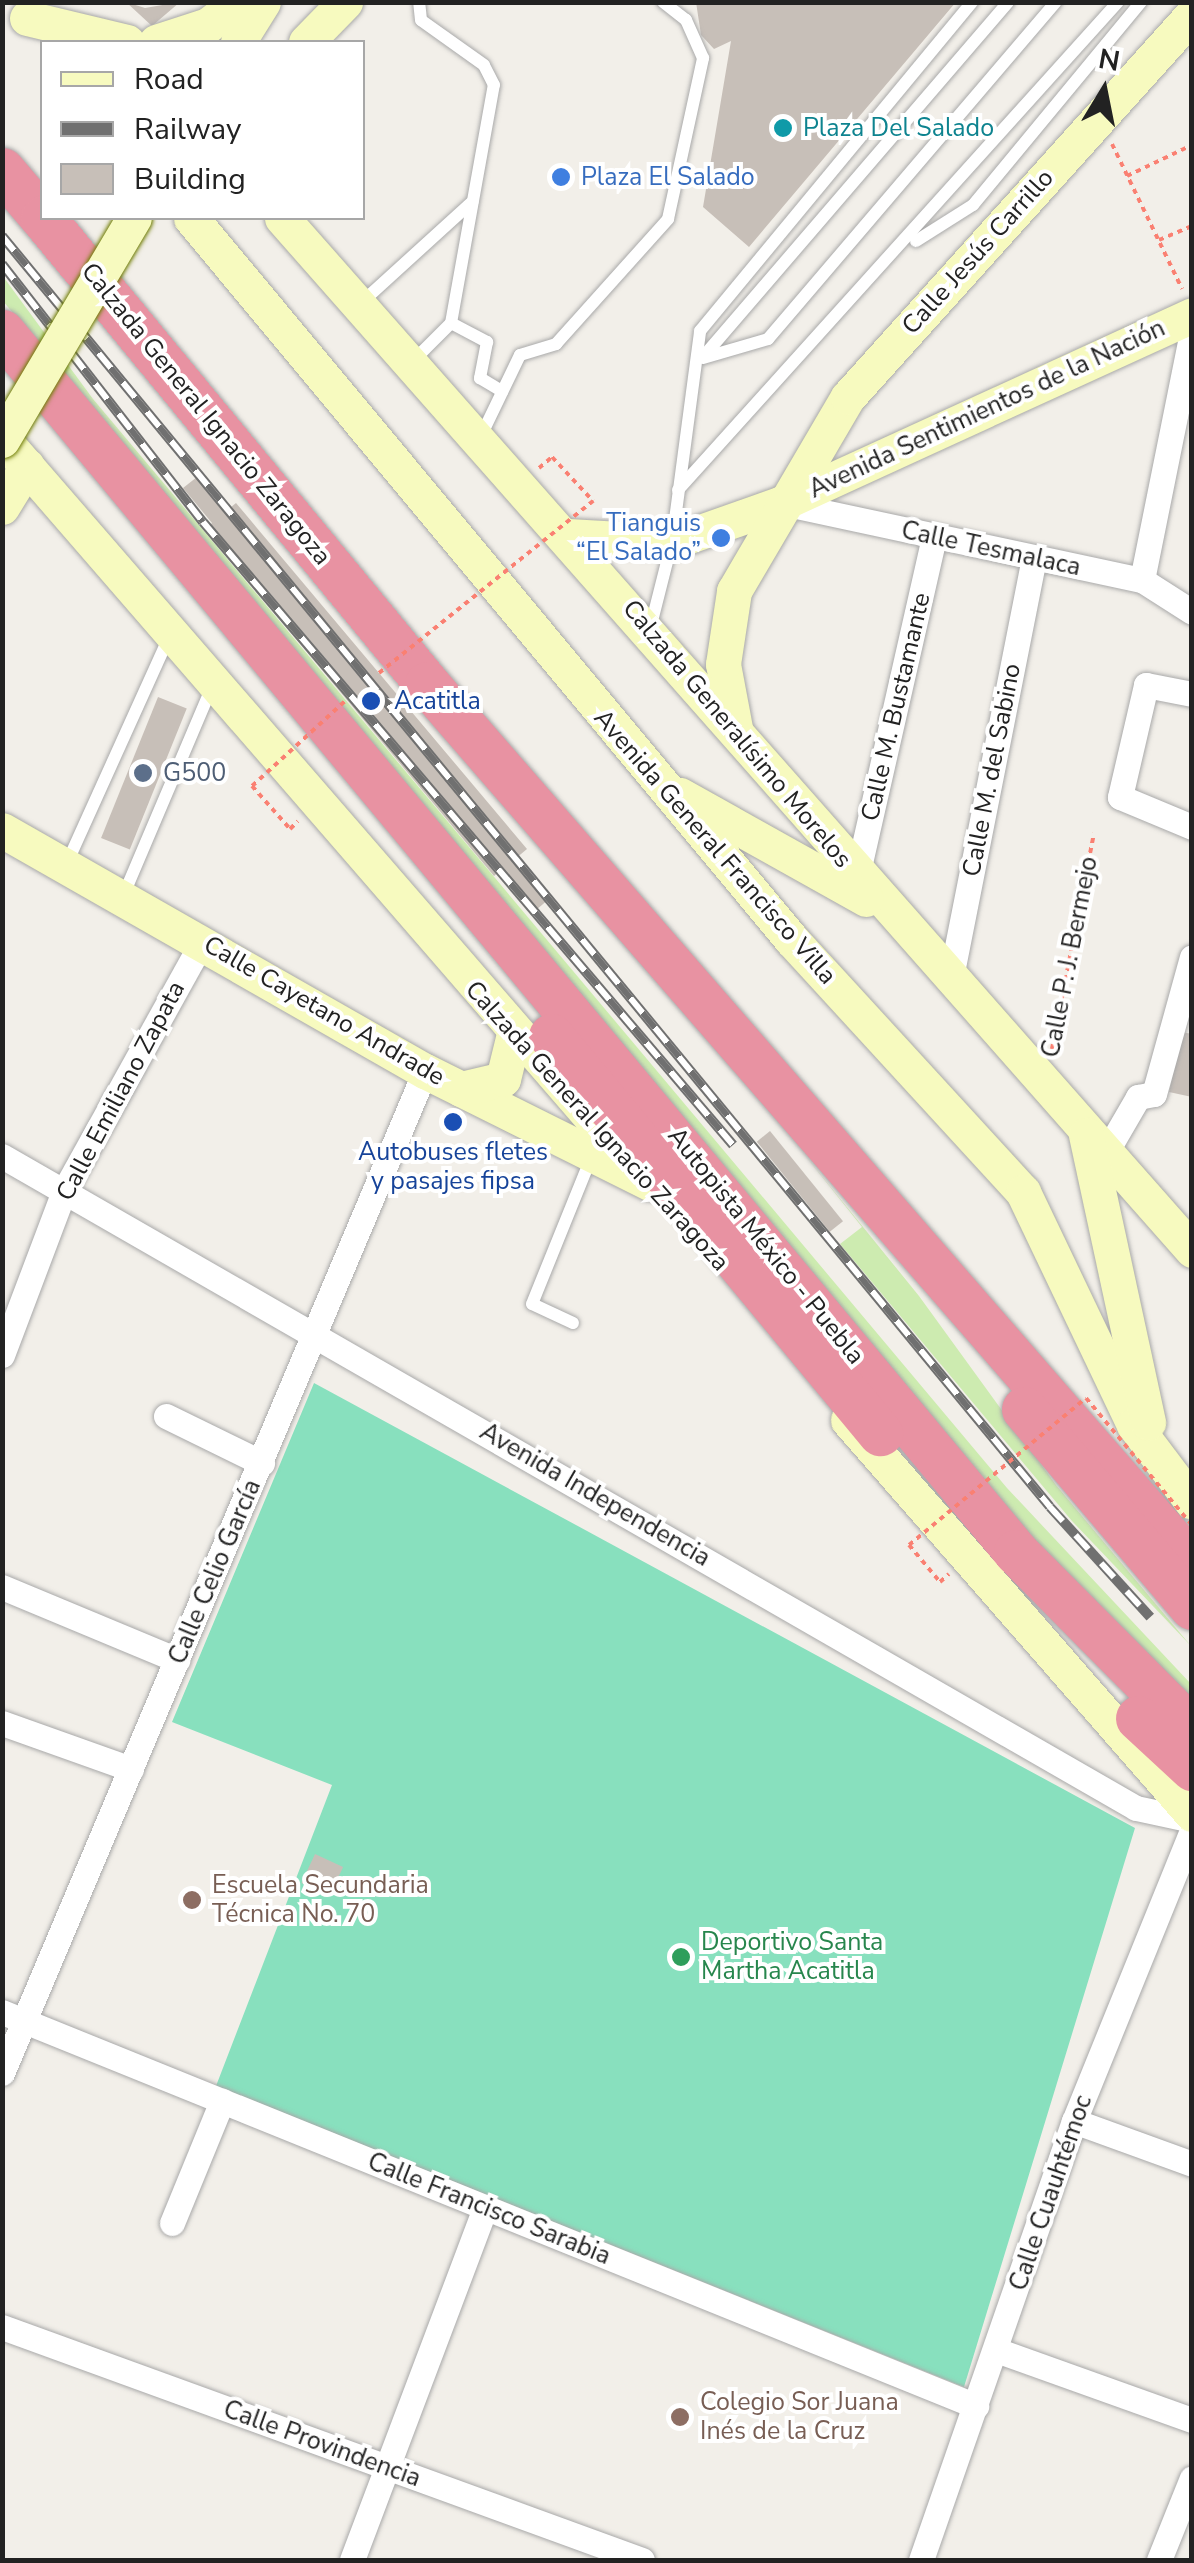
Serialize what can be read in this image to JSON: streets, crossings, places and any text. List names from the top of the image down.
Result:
{
  "streets": {
    "highway": ["Calzada General Ignacio Zaragoza", "Autopista México - Puebla"],
    "street": [
      "Calle Jesús Carrillo",
      "Avenida Sentimientos de la Nación",
      "Calle Tesmalaca",
      "Calle M. Bustamante",
      "Calzada Generalísimo Morelos",
      "Calle M. del Sabino",
      "Avenida General Francisco Villa",
      "Calle Cayetano Andrade",
      "Calle Emiliano Zapata",
      "Avenida Independencia",
      "Calle Celio García",
      "Calle Cuauhtémoc",
      "Calle Francisco Sarabia",
      "Calle Provindencia"
    ],
    "path": ["Calle P. J. Bermejo"]
  },
  "crossings": [
    ["Calle Jesús Carrillo", "Avenida Sentimientos de la Nación"],
    ["Calle Jesús Carrillo", "Calle Tesmalaca"],
    ["Avenida Sentimientos de la Nación", "Calle Tesmalaca"],
    ["Avenida Sentimientos de la Nación", "Calzada Generalísimo Morelos"],
    ["Calzada General Ignacio Zaragoza", "Calle Cayetano Andrade"],
    ["Calzada General Ignacio Zaragoza", "Avenida Independencia"],
    ["Calle Tesmalaca", "Calle M. Bustamante"],
    ["Calle Tesmalaca", "Calle M. del Sabino"],
    ["Calle M. Bustamante", "Calzada Generalísimo Morelos"],
    ["Calzada Generalísimo Morelos", "Calle M. del Sabino"],
    ["Calzada Generalísimo Morelos", "Calle P. J. Bermejo"],
    ["Calle Cayetano Andrade", "Calle Emiliano Zapata"],
    ["Calle Cayetano Andrade", "Calle Celio García"],
    ["Calle Emiliano Zapata", "Avenida Independencia"],
    ["Avenida Independencia", "Calle Celio García"],
    ["Calle Celio García", "Calle Francisco Sarabia"],
    ["Calle Cuauhtémoc", "Calle Francisco Sarabia"]
  ],
  "places": [
    "Plaza Del Salado",
    "Plaza El Salado",
    "Tianguis “El Salado”",
    "Acatitla",
    "G500",
    "Autobuses fletes y pasajes fipsa",
    "Escuela Secundaria Técnica No. 70",
    "Deportivo Santa Martha Acatitla",
    "Colegio Sor Juana Inés de la Cruz"
  ],
  "legend": ["Road", "Railway", "Building"],
  "north": "top"
}
